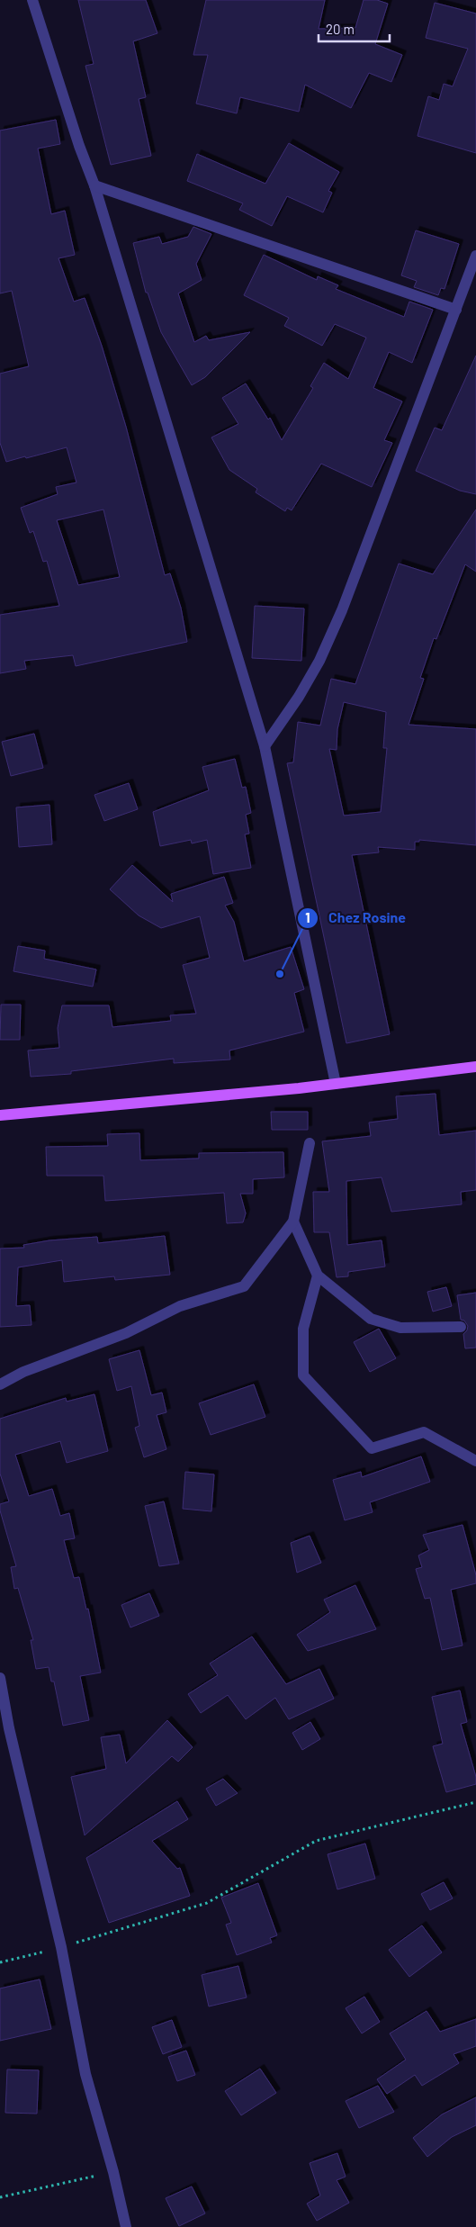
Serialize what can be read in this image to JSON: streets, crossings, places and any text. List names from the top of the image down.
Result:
{
  "places": ["Chez Rosine"],
  "scale_bar": "20 m"
}
